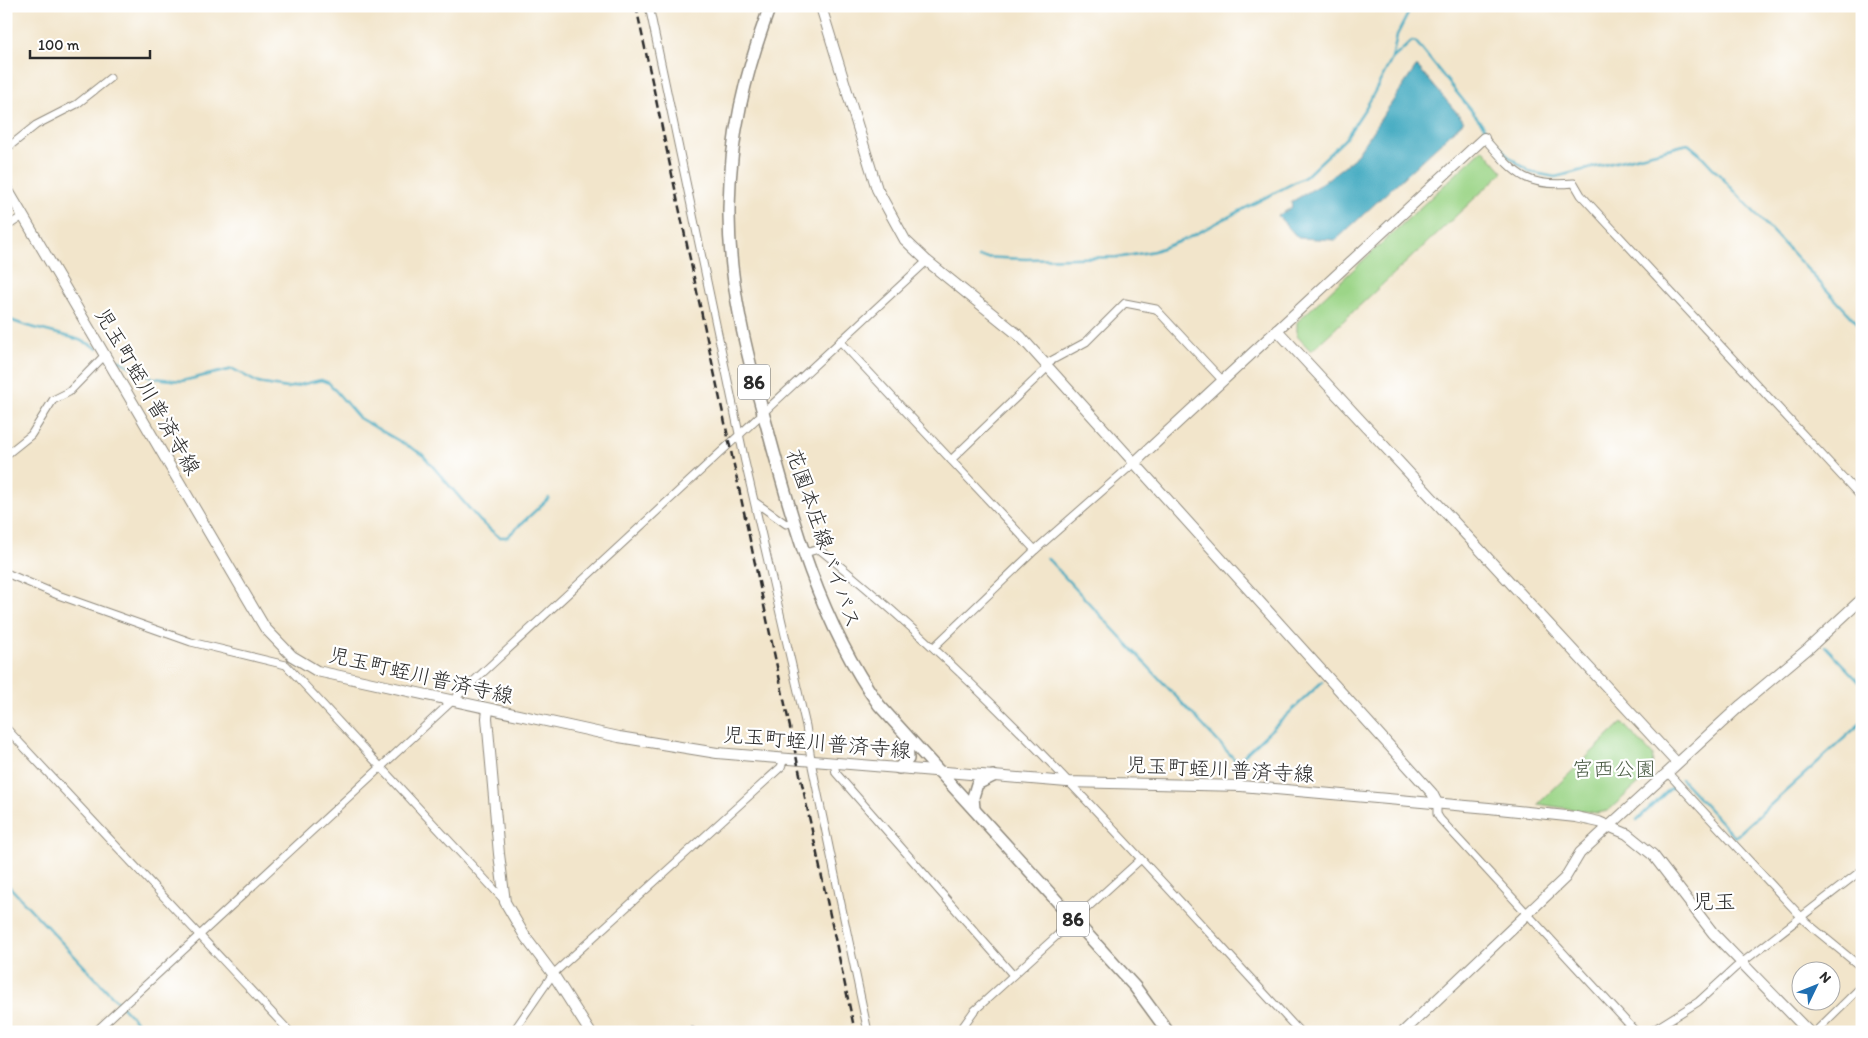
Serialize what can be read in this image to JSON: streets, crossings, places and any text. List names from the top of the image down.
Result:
{
  "streets": {
    "main road": ["86", "花園本庄線バイパス"],
    "street": ["児玉町蛭川普済寺線"]
  },
  "crossings": [
    ["児玉町蛭川普済寺線", "花園本庄線バイパス"]
  ],
  "districts": ["児玉"],
  "parks": ["宮西公園"],
  "scale_bar": "100 m",
  "north": "top right"
}
